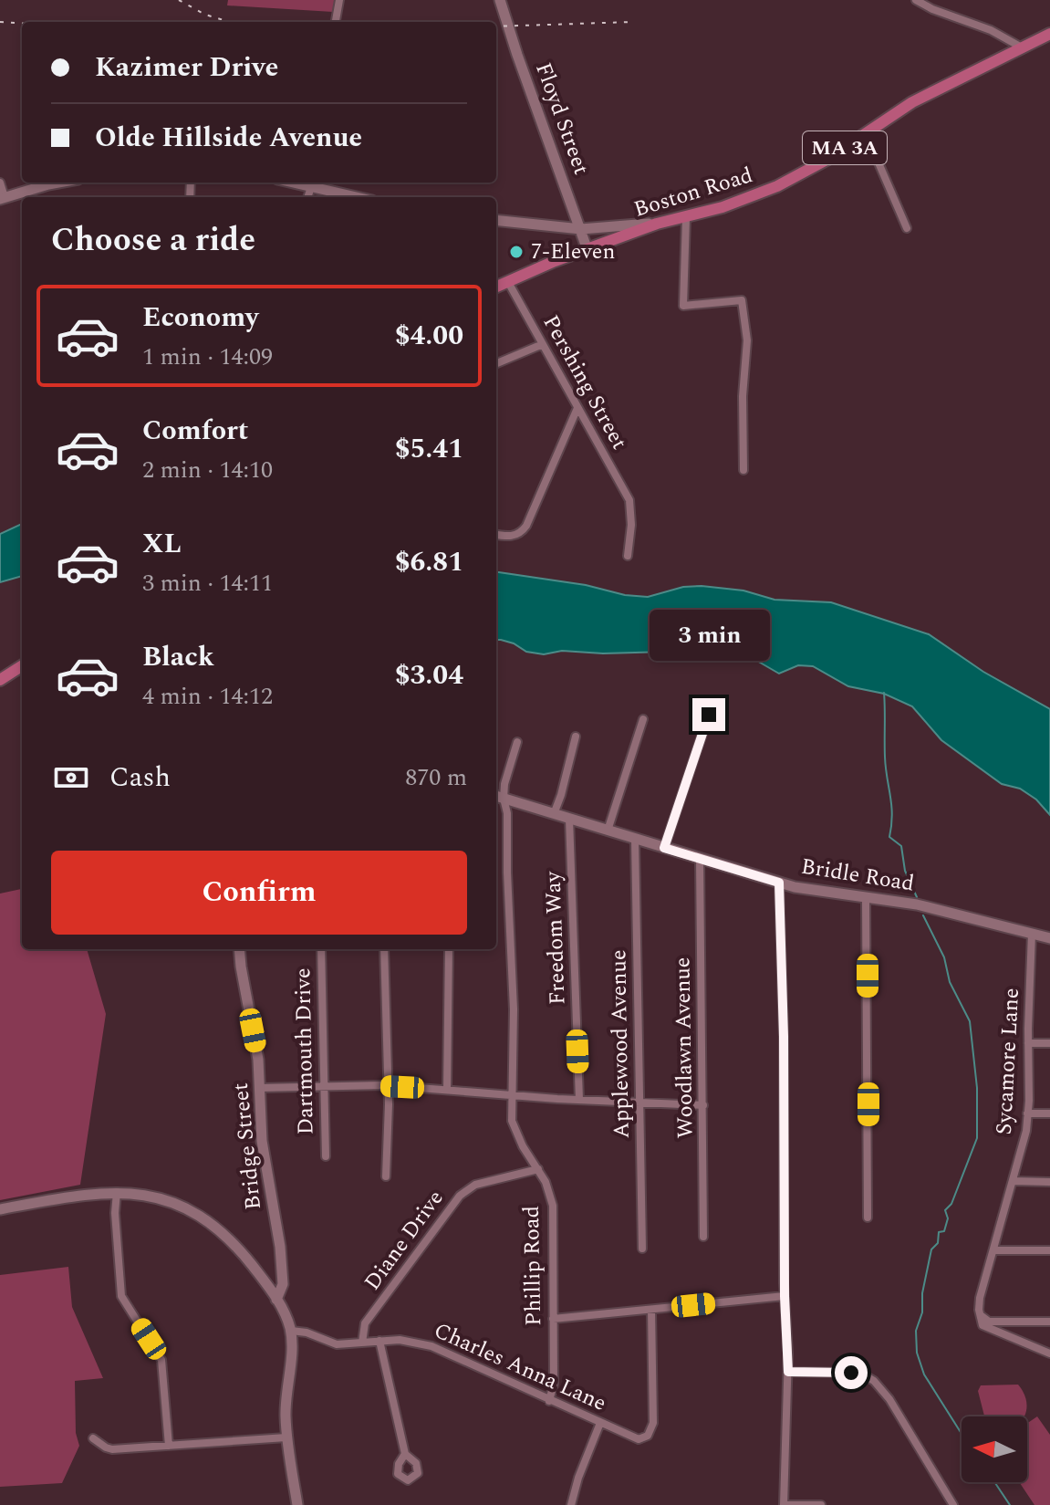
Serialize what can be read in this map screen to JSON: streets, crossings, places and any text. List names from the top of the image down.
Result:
{
  "streets": {
    "main road": [
      "Floyd Street",
      "MA 3A",
      "Boston Road",
      "Bridle Road",
      "Bridge Street"
    ],
    "street": [
      "Pershing Street",
      "Freedom Way",
      "Applewood Avenue",
      "Woodlawn Avenue",
      "Dartmouth Drive",
      "Sycamore Lane",
      "Diane Drive",
      "Phillip Road",
      "Charles Anna Lane"
    ]
  },
  "crossings": [
    ["Floyd Street", "Boston Road"],
    ["Boston Road", "Pershing Street"],
    ["Bridle Road", "Freedom Way"],
    ["Bridle Road", "Applewood Avenue"],
    ["Bridle Road", "Woodlawn Avenue"],
    ["Bridle Road", "Sycamore Lane"],
    ["Bridle Road", "Phillip Road"],
    ["Diane Drive", "Phillip Road"],
    ["Diane Drive", "Charles Anna Lane"],
    ["Phillip Road", "Charles Anna Lane"]
  ],
  "places": ["7-Eleven"],
  "north": "left",
  "page": {
    "banner": ["Kazimer Drive", "Olde Hillside Avenue"],
    "heading": "Choose a ride",
    "list": [
      {
        "name": "Economy",
        "note": "1 min · 14:09",
        "value": "$4.00"
      },
      {
        "name": "Comfort",
        "note": "2 min · 14:10",
        "value": "$5.41"
      },
      {
        "name": "XL",
        "note": "3 min · 14:11",
        "value": "$6.81"
      },
      {
        "name": "Black",
        "note": "4 min · 14:12",
        "value": "$3.04"
      }
    ],
    "bubble": "3 min",
    "pay": ["Cash", "870 m"],
    "buttons": "Confirm"
  }
}
